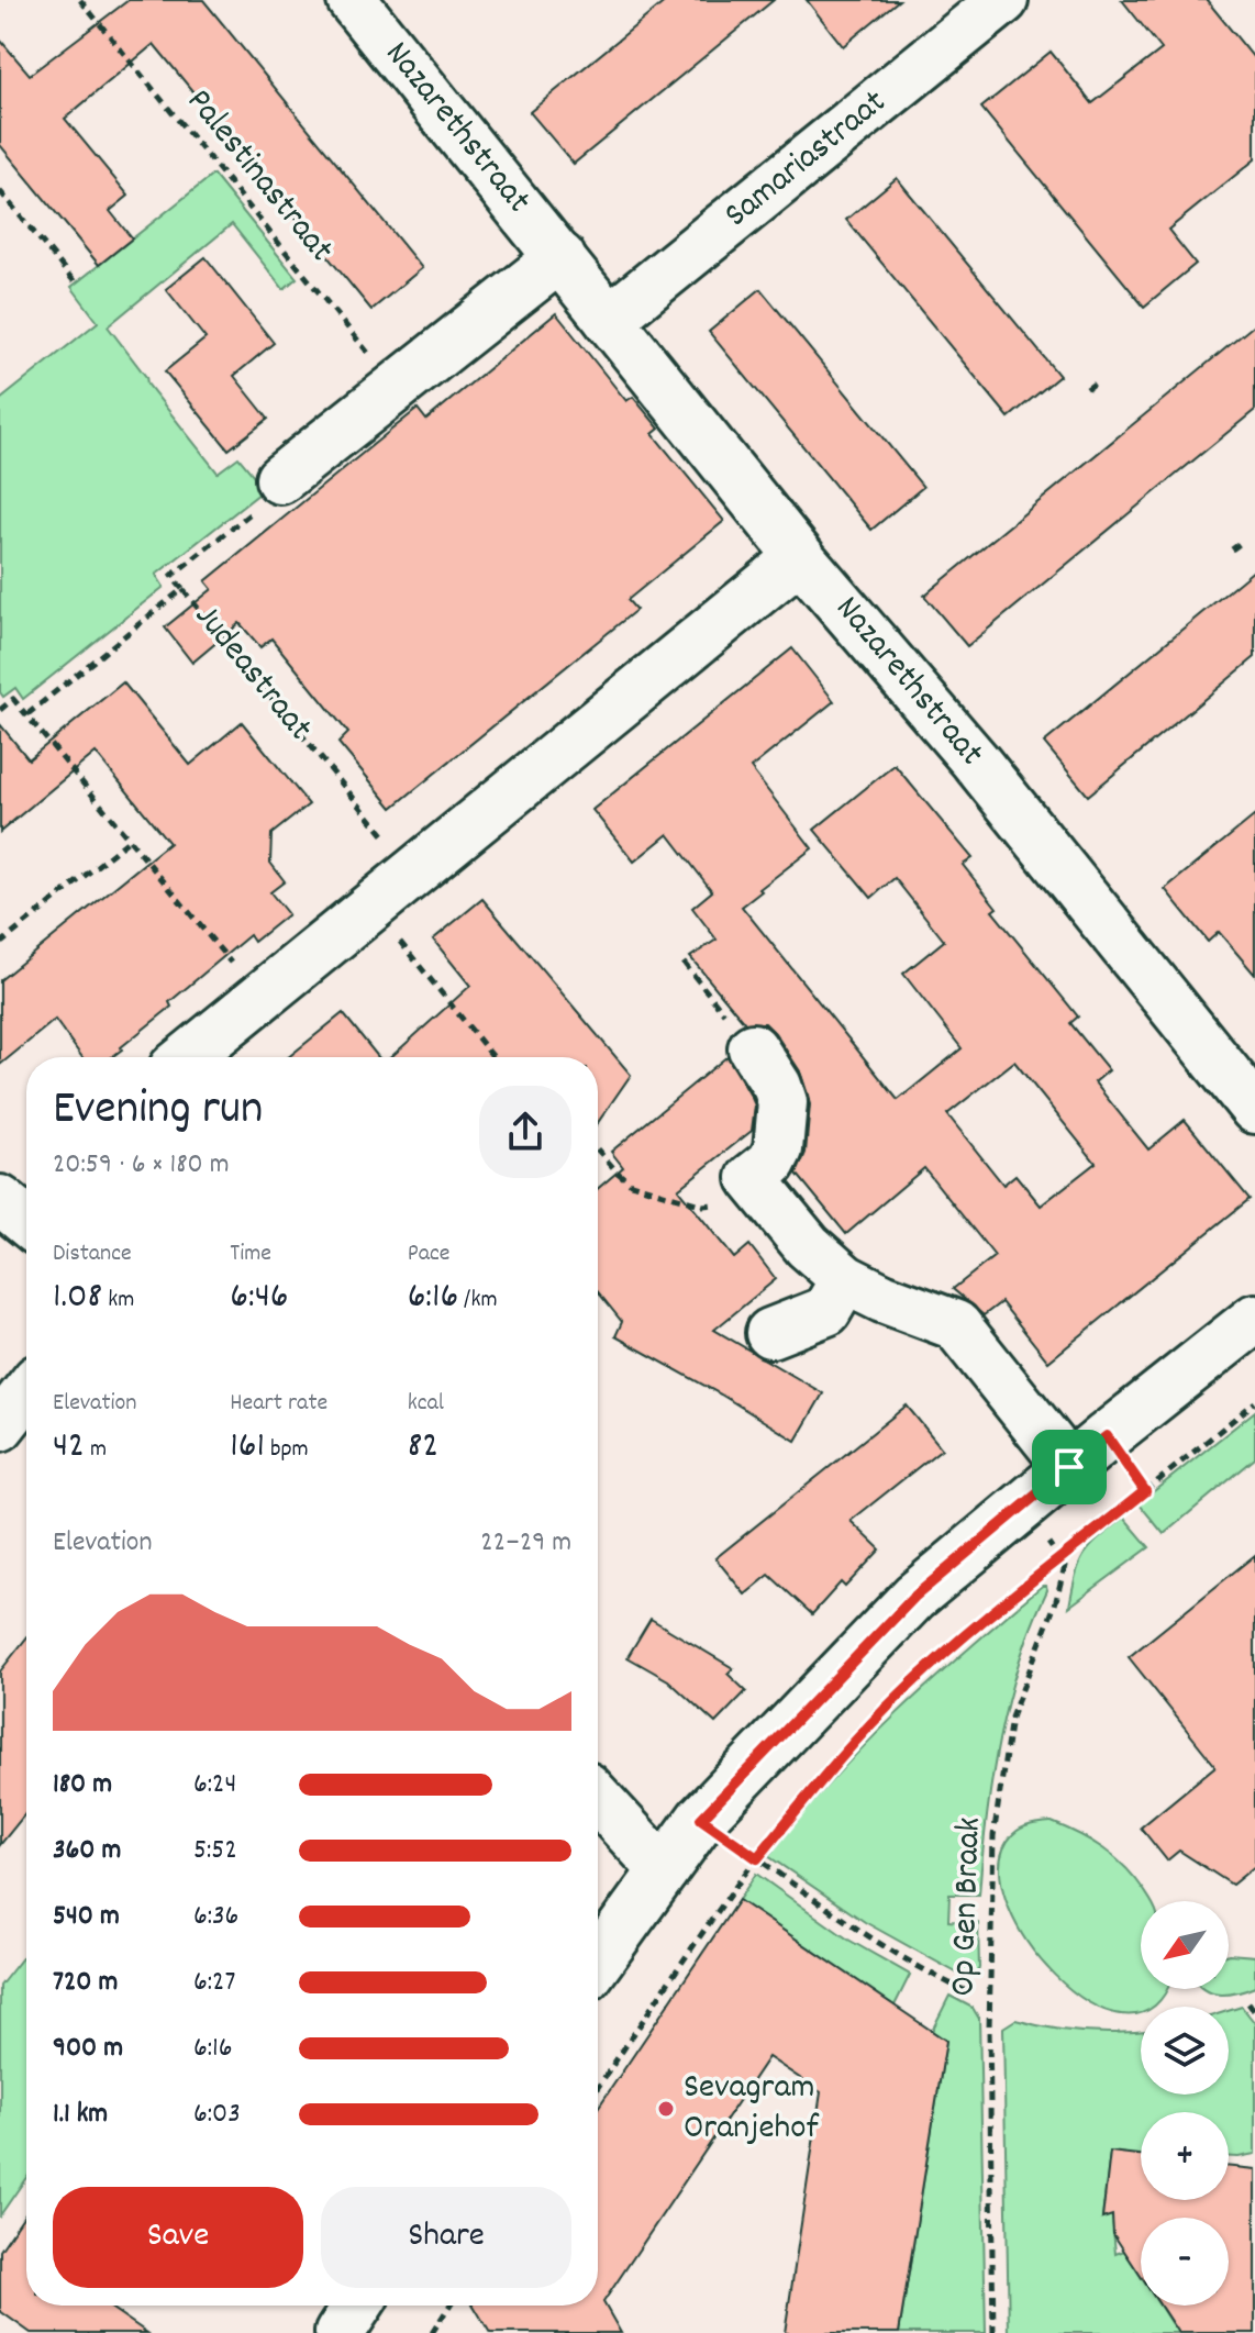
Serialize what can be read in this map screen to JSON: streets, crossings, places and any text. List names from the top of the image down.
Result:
{
  "streets": {
    "street": ["Nazarethstraat", "Samariastraat"],
    "path": ["Palestinastraat", "Judeastraat", "Op Gen Braak"]
  },
  "crossings": [
    ["Nazarethstraat", "Samariastraat"]
  ],
  "places": ["Sevagram Oranjehof"],
  "north": "bottom left",
  "page": {
    "heading": ["Evening run", "20:59 · 6 × 180 m"],
    "stats": [
      ["Distance", "1.08 km"],
      ["Time", "6:46"],
      ["Pace", "6:16 /km"],
      ["Elevation", "42 m"],
      ["Heart rate", "161 bpm"],
      ["kcal", "82"]
    ],
    "chart": ["Elevation", "22–29 m"],
    "list": [
      {
        "name": "180 m",
        "note": "6:24"
      },
      {
        "name": "360 m",
        "note": "5:52"
      },
      {
        "name": "540 m",
        "note": "6:36"
      },
      {
        "name": "720 m",
        "note": "6:27"
      },
      {
        "name": "900 m",
        "note": "6:16"
      },
      {
        "name": "1.1 km",
        "note": "6:03"
      }
    ],
    "map_buttons": ["+", "−"],
    "buttons": ["Save", "Share"]
  }
}
